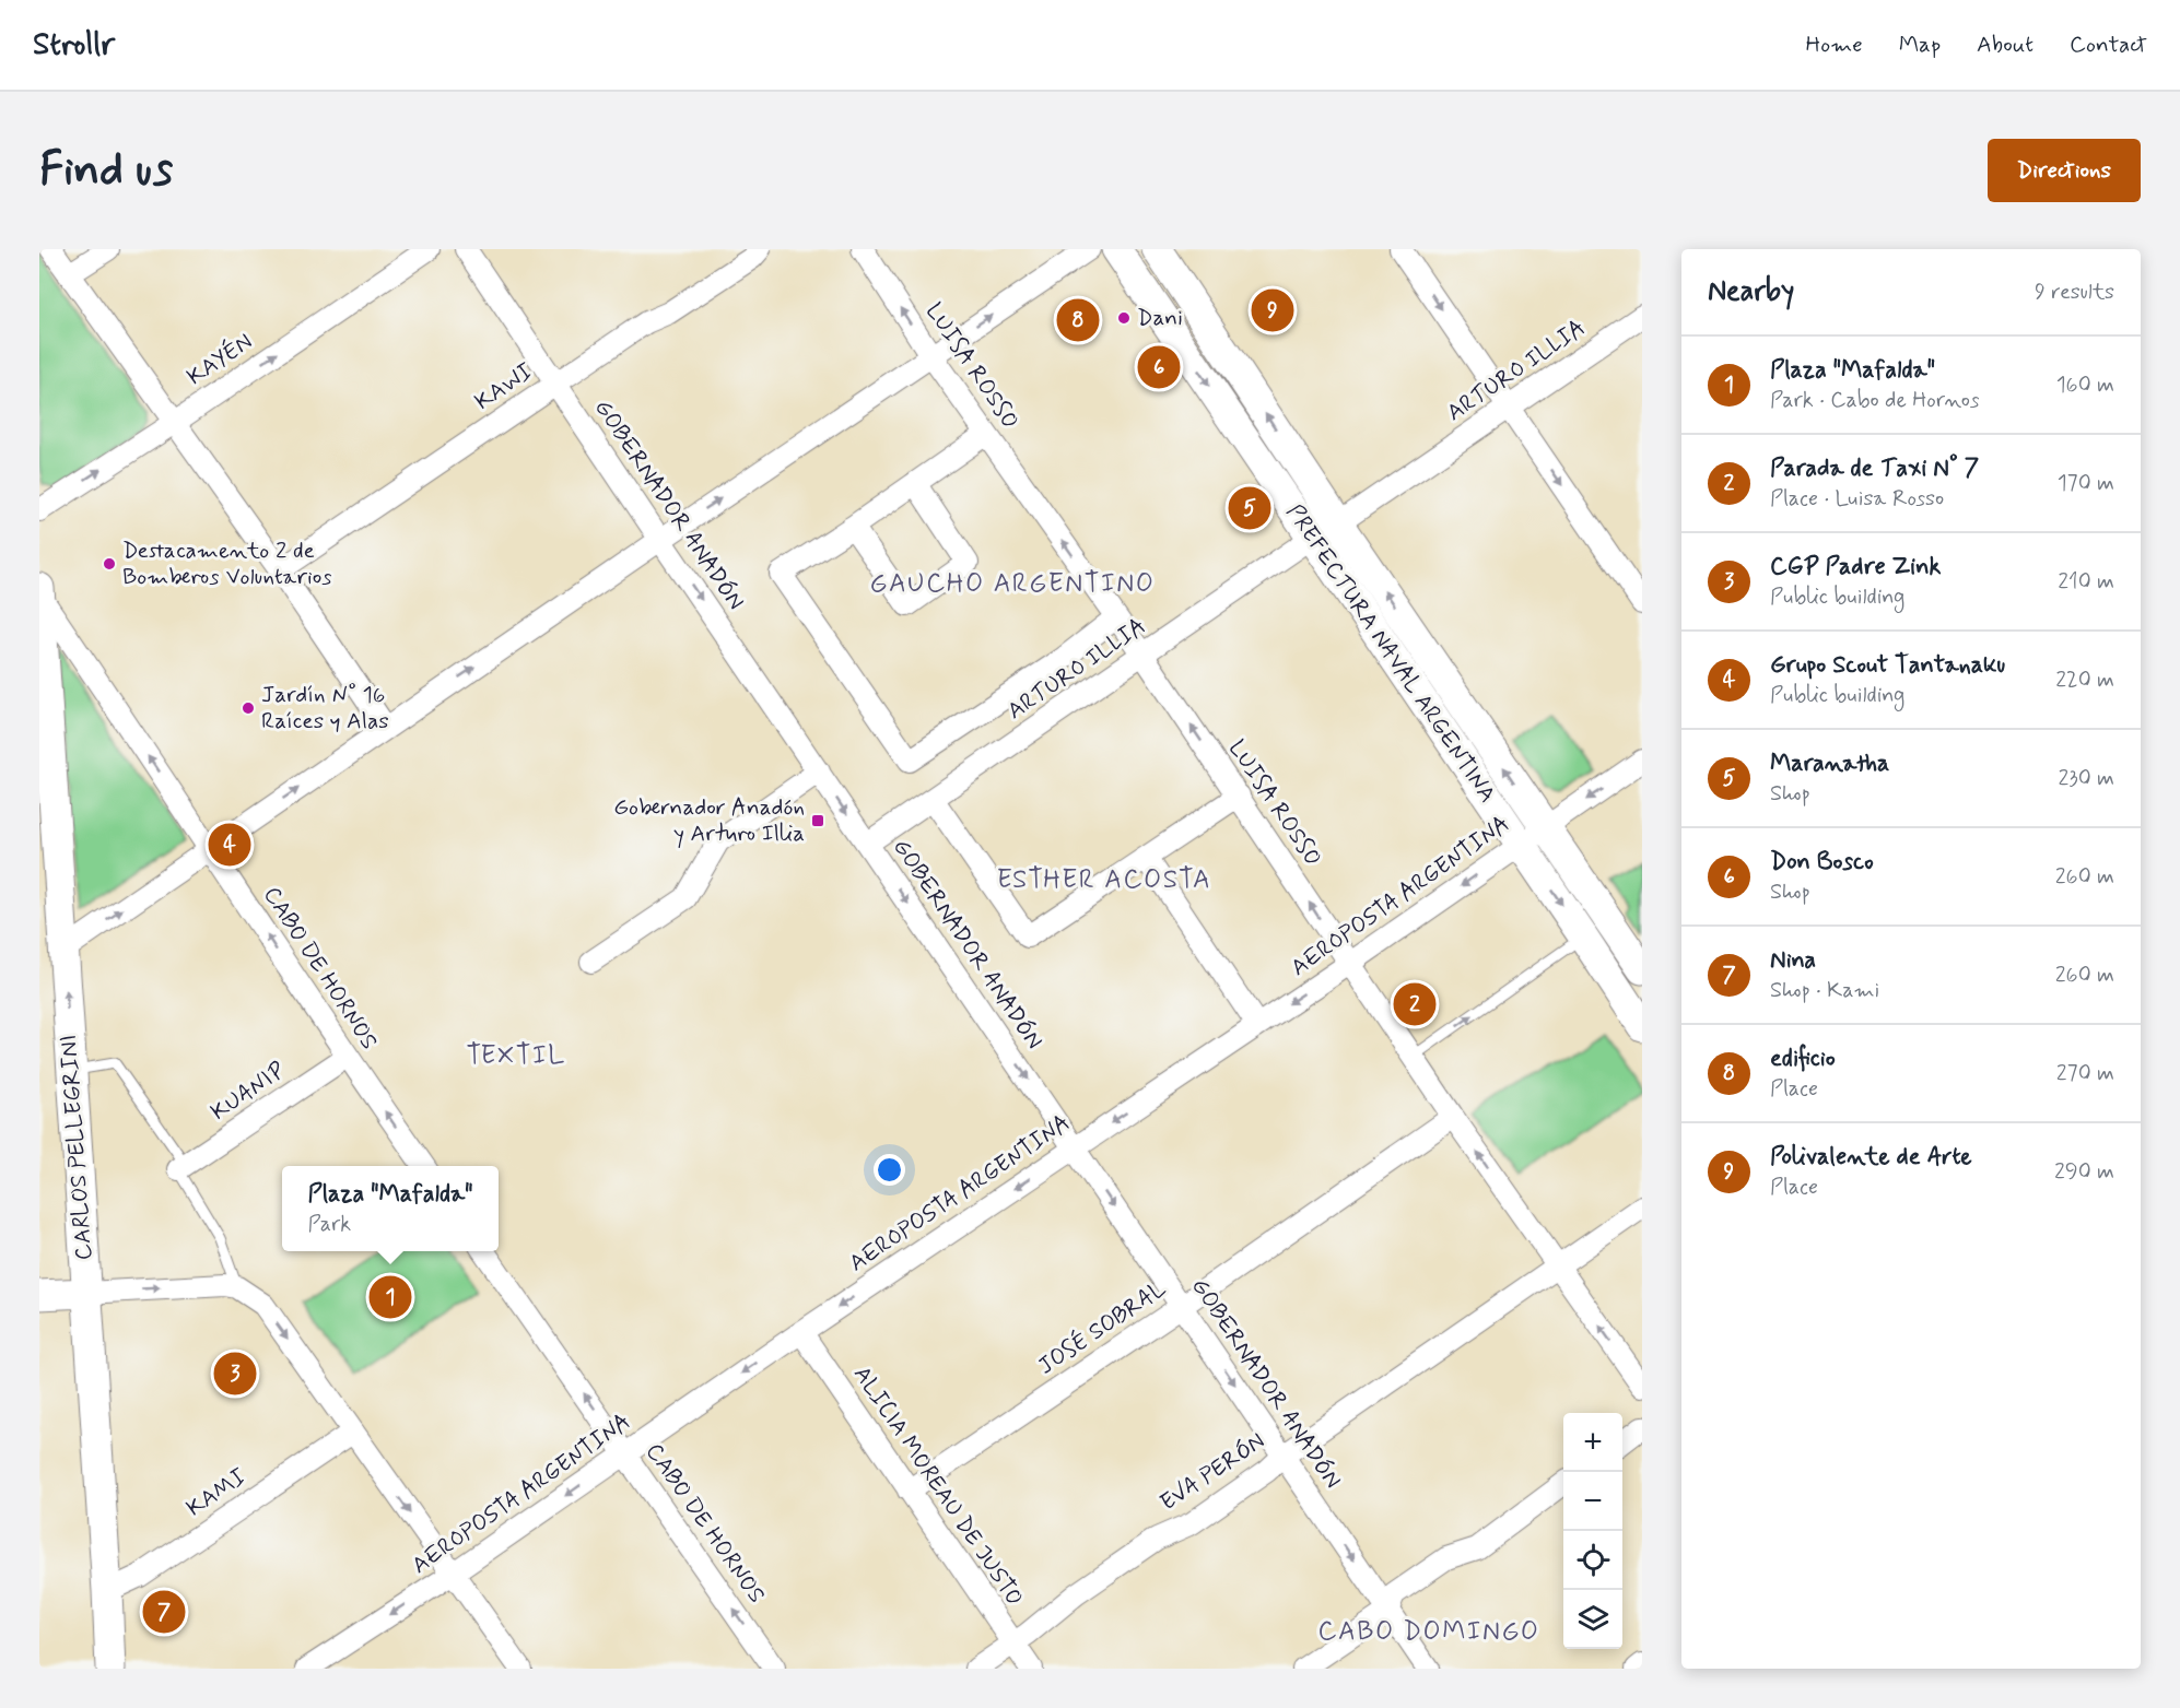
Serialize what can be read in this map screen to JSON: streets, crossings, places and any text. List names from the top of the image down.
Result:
{
  "streets": {
    "main road": ["PREFECTURA NAVAL ARGENTINA", "CARLOS PELLEGRINI"],
    "street": [
      "KAYÉN",
      "LUISA ROSSO",
      "ARTURO ILLIA",
      "KAWI",
      "GOBERNADOR ANADÓN",
      "AEROPOSTA ARGENTINA",
      "CABO DE HORNOS",
      "KUANIP",
      "JOSÉ SOBRAL",
      "EVA PERÓN",
      "ALICIA MOREAU DE JUSTO",
      "KAMI"
    ]
  },
  "crossings": [
    ["LUISA ROSSO", "ARTURO ILLIA"],
    ["LUISA ROSSO", "AEROPOSTA ARGENTINA"],
    ["LUISA ROSSO", "JOSÉ SOBRAL"],
    ["LUISA ROSSO", "EVA PERÓN"],
    ["ARTURO ILLIA", "GOBERNADOR ANADÓN"],
    ["ARTURO ILLIA", "PREFECTURA NAVAL ARGENTINA"],
    ["KAWI", "GOBERNADOR ANADÓN"],
    ["GOBERNADOR ANADÓN", "AEROPOSTA ARGENTINA"],
    ["GOBERNADOR ANADÓN", "JOSÉ SOBRAL"],
    ["GOBERNADOR ANADÓN", "EVA PERÓN"],
    ["PREFECTURA NAVAL ARGENTINA", "AEROPOSTA ARGENTINA"],
    ["AEROPOSTA ARGENTINA", "CABO DE HORNOS"],
    ["AEROPOSTA ARGENTINA", "ALICIA MOREAU DE JUSTO"],
    ["CABO DE HORNOS", "KUANIP"],
    ["CABO DE HORNOS", "CARLOS PELLEGRINI"],
    ["CARLOS PELLEGRINI", "KAMI"],
    ["JOSÉ SOBRAL", "ALICIA MOREAU DE JUSTO"],
    ["EVA PERÓN", "ALICIA MOREAU DE JUSTO"]
  ],
  "one_way": [
    "KAYÉN",
    "LUISA ROSSO",
    "GOBERNADOR ANADÓN",
    "AEROPOSTA ARGENTINA",
    "CABO DE HORNOS"
  ],
  "districts": [
    "GAUCHO ARGENTINO",
    "ESTHER ACOSTA",
    "TEXTIL",
    "CABO DOMINGO"
  ],
  "places": {
    "other": ["Dani", "Destacamento 2 de Bomberos Voluntarios", "Jardín N° 16 Raíces y Alas"],
    "transit": ["Gobernador Anadón y Arturo Illia"]
  },
  "page": {
    "header": "Strollr",
    "nav": [
      "Home",
      "Map",
      "About",
      "Contact"
    ],
    "buttons": "Directions",
    "title": "Find us",
    "heading": ["Nearby", "9 results"],
    "pins": [
      "9",
      "8",
      "6",
      "5",
      "4",
      "2",
      "1",
      "3",
      "7"
    ],
    "list": [
      {
        "mark": "1",
        "name": "Plaza \"Mafalda\"",
        "note": "Park · Cabo de Hornos",
        "value": "160 m"
      },
      {
        "mark": "2",
        "name": "Parada de Taxi N° 7",
        "note": "Place · Luisa Rosso",
        "value": "170 m"
      },
      {
        "mark": "3",
        "name": "CGP Padre Zink",
        "note": "Public building",
        "value": "210 m"
      },
      {
        "mark": "4",
        "name": "Grupo Scout Tantanaku",
        "note": "Public building",
        "value": "220 m"
      },
      {
        "mark": "5",
        "name": "Maranatha",
        "note": "Shop",
        "value": "230 m"
      },
      {
        "mark": "6",
        "name": "Don Bosco",
        "note": "Shop",
        "value": "260 m"
      },
      {
        "mark": "7",
        "name": "Nina",
        "note": "Shop · Kami",
        "value": "260 m"
      },
      {
        "mark": "8",
        "name": "edificio",
        "note": "Place",
        "value": "270 m"
      },
      {
        "mark": "9",
        "name": "Polivalente de Arte",
        "note": "Place",
        "value": "290 m"
      }
    ],
    "popup": ["Plaza \"Mafalda\"", "Park"],
    "map_buttons": ["+", "−"]
  }
}
